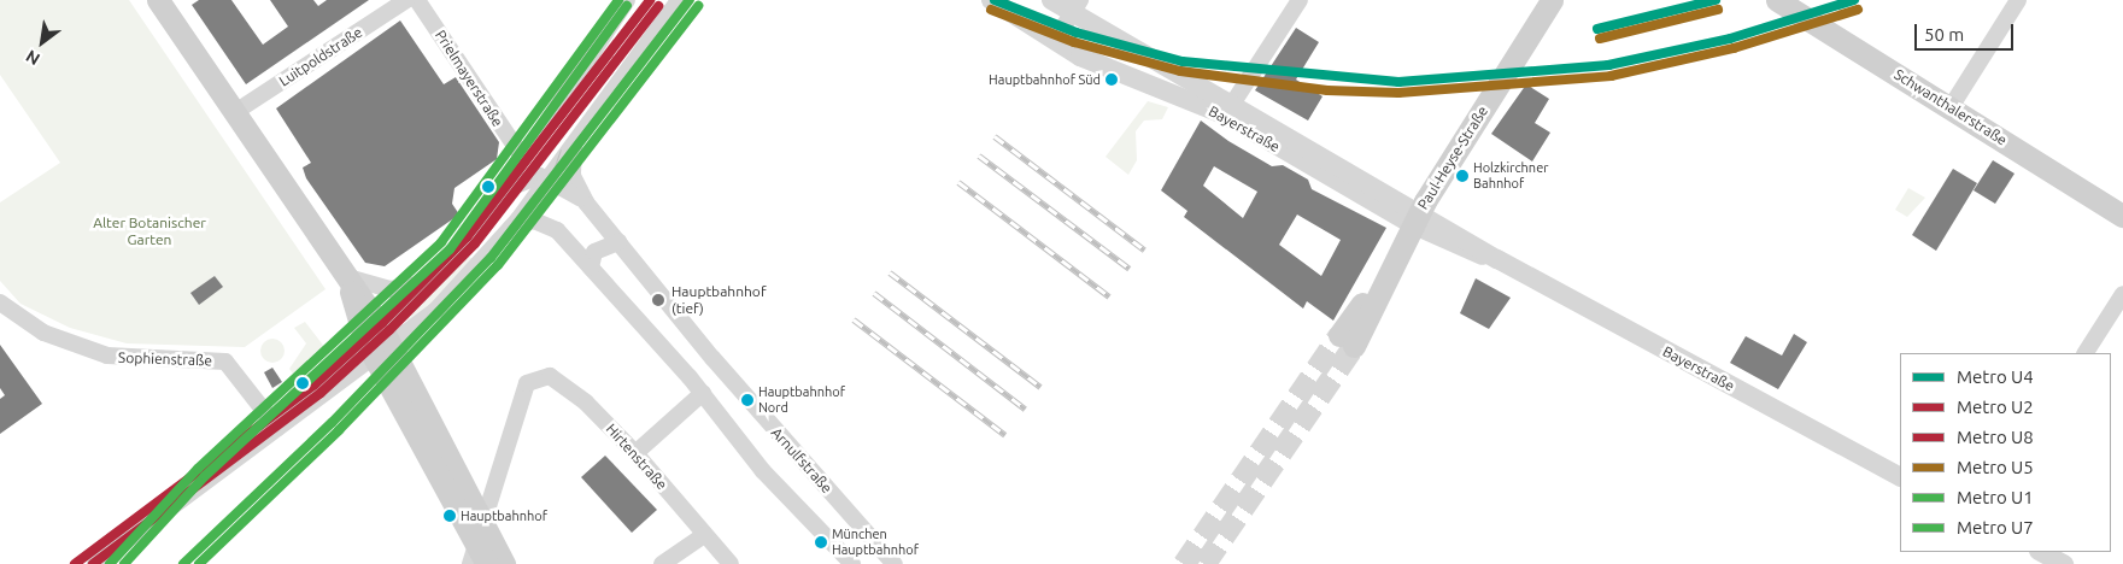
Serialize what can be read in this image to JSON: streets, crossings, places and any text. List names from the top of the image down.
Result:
{
  "streets": {
    "main road": ["Schwanthalerstraße", "Paul-Heyse-Straße"],
    "street": [
      "Luitpoldstraße",
      "Prielmayerstraße",
      "Bayerstraße",
      "Sophienstraße",
      "Hirtenstraße",
      "Arnulfstraße"
    ]
  },
  "crossings": [
    ["Bayerstraße", "Paul-Heyse-Straße"]
  ],
  "parks": ["Alter Botanischer Garten"],
  "places": [
    "Hauptbahnhof Süd",
    "Holzkirchner Bahnhof",
    "Hauptbahnhof (tief)",
    "Hauptbahnhof Nord",
    "Hauptbahnhof",
    "München Hauptbahnhof"
  ],
  "lines": [
    "metro line U4",
    "metro line U2",
    "metro line U1",
    "metro line U8",
    "metro line U7",
    "metro line U5"
  ],
  "legend": [
    "Metro U4",
    "Metro U2",
    "Metro U8",
    "Metro U5",
    "Metro U1",
    "Metro U7"
  ],
  "scale_bar": "50 m",
  "north": "bottom left"
}
